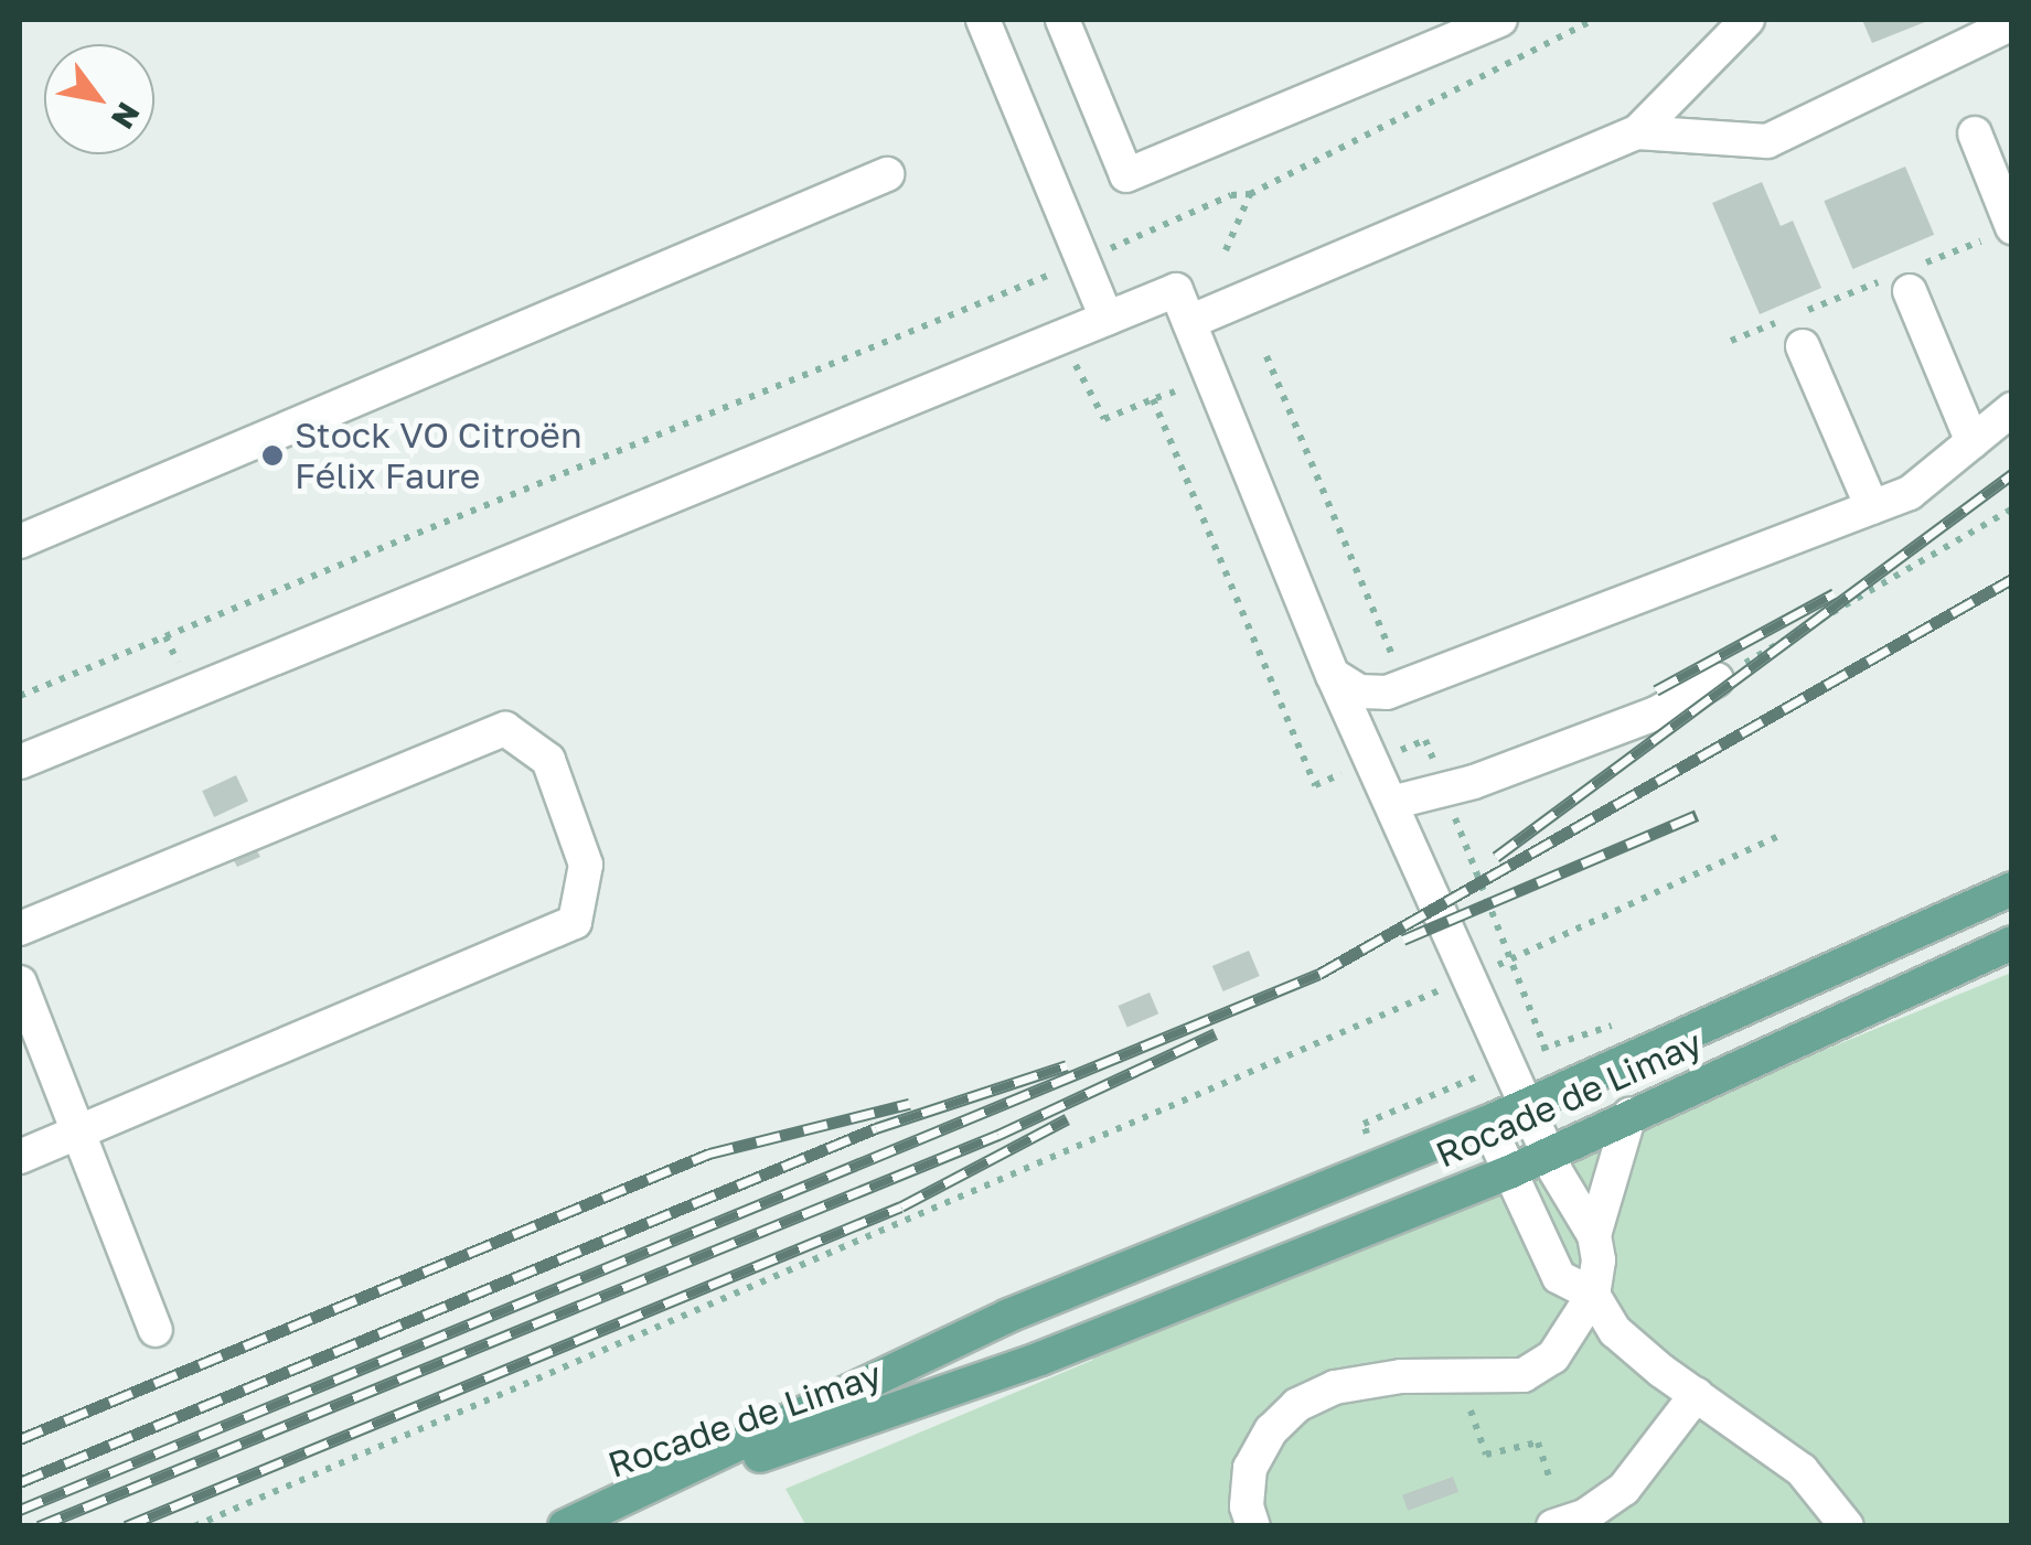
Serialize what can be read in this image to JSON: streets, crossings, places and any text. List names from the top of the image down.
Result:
{
  "streets": {
    "main road": ["Rocade de Limay"]
  },
  "places": ["Stock VO Citroën Félix Faure"],
  "north": "bottom right"
}
